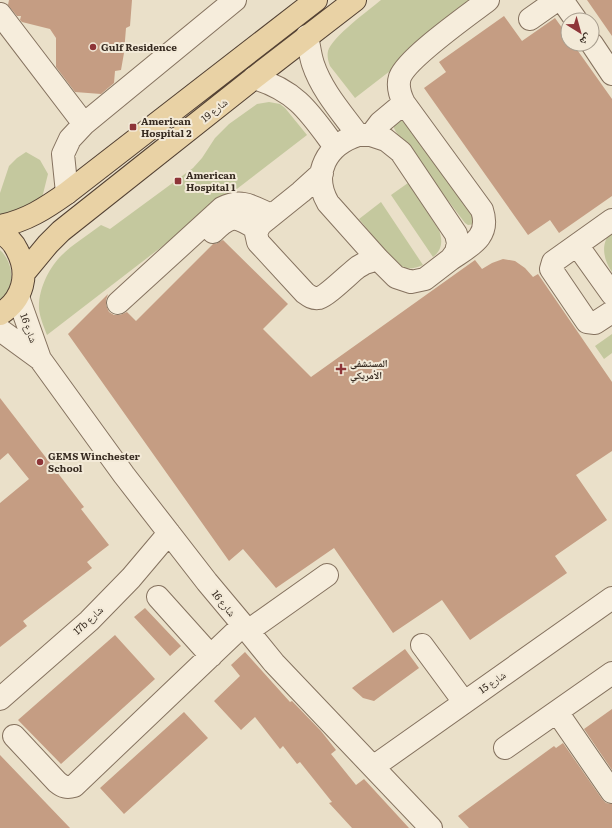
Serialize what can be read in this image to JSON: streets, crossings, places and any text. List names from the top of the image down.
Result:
{
  "streets": {
    "main road": ["شارع 19"],
    "street": ["شارع 16", "17b شارع", "شارع 15"]
  },
  "crossings": [
    ["شارع 16", "17b شارع"],
    ["شارع 16", "شارع 15"]
  ],
  "places": {
    "other": ["Gulf Residence", "GEMS Winchester School"],
    "transit": ["American Hospital 2", "American Hospital 1"],
    "health": ["المستشفى الأمريكي"]
  },
  "north": "bottom right"
}
